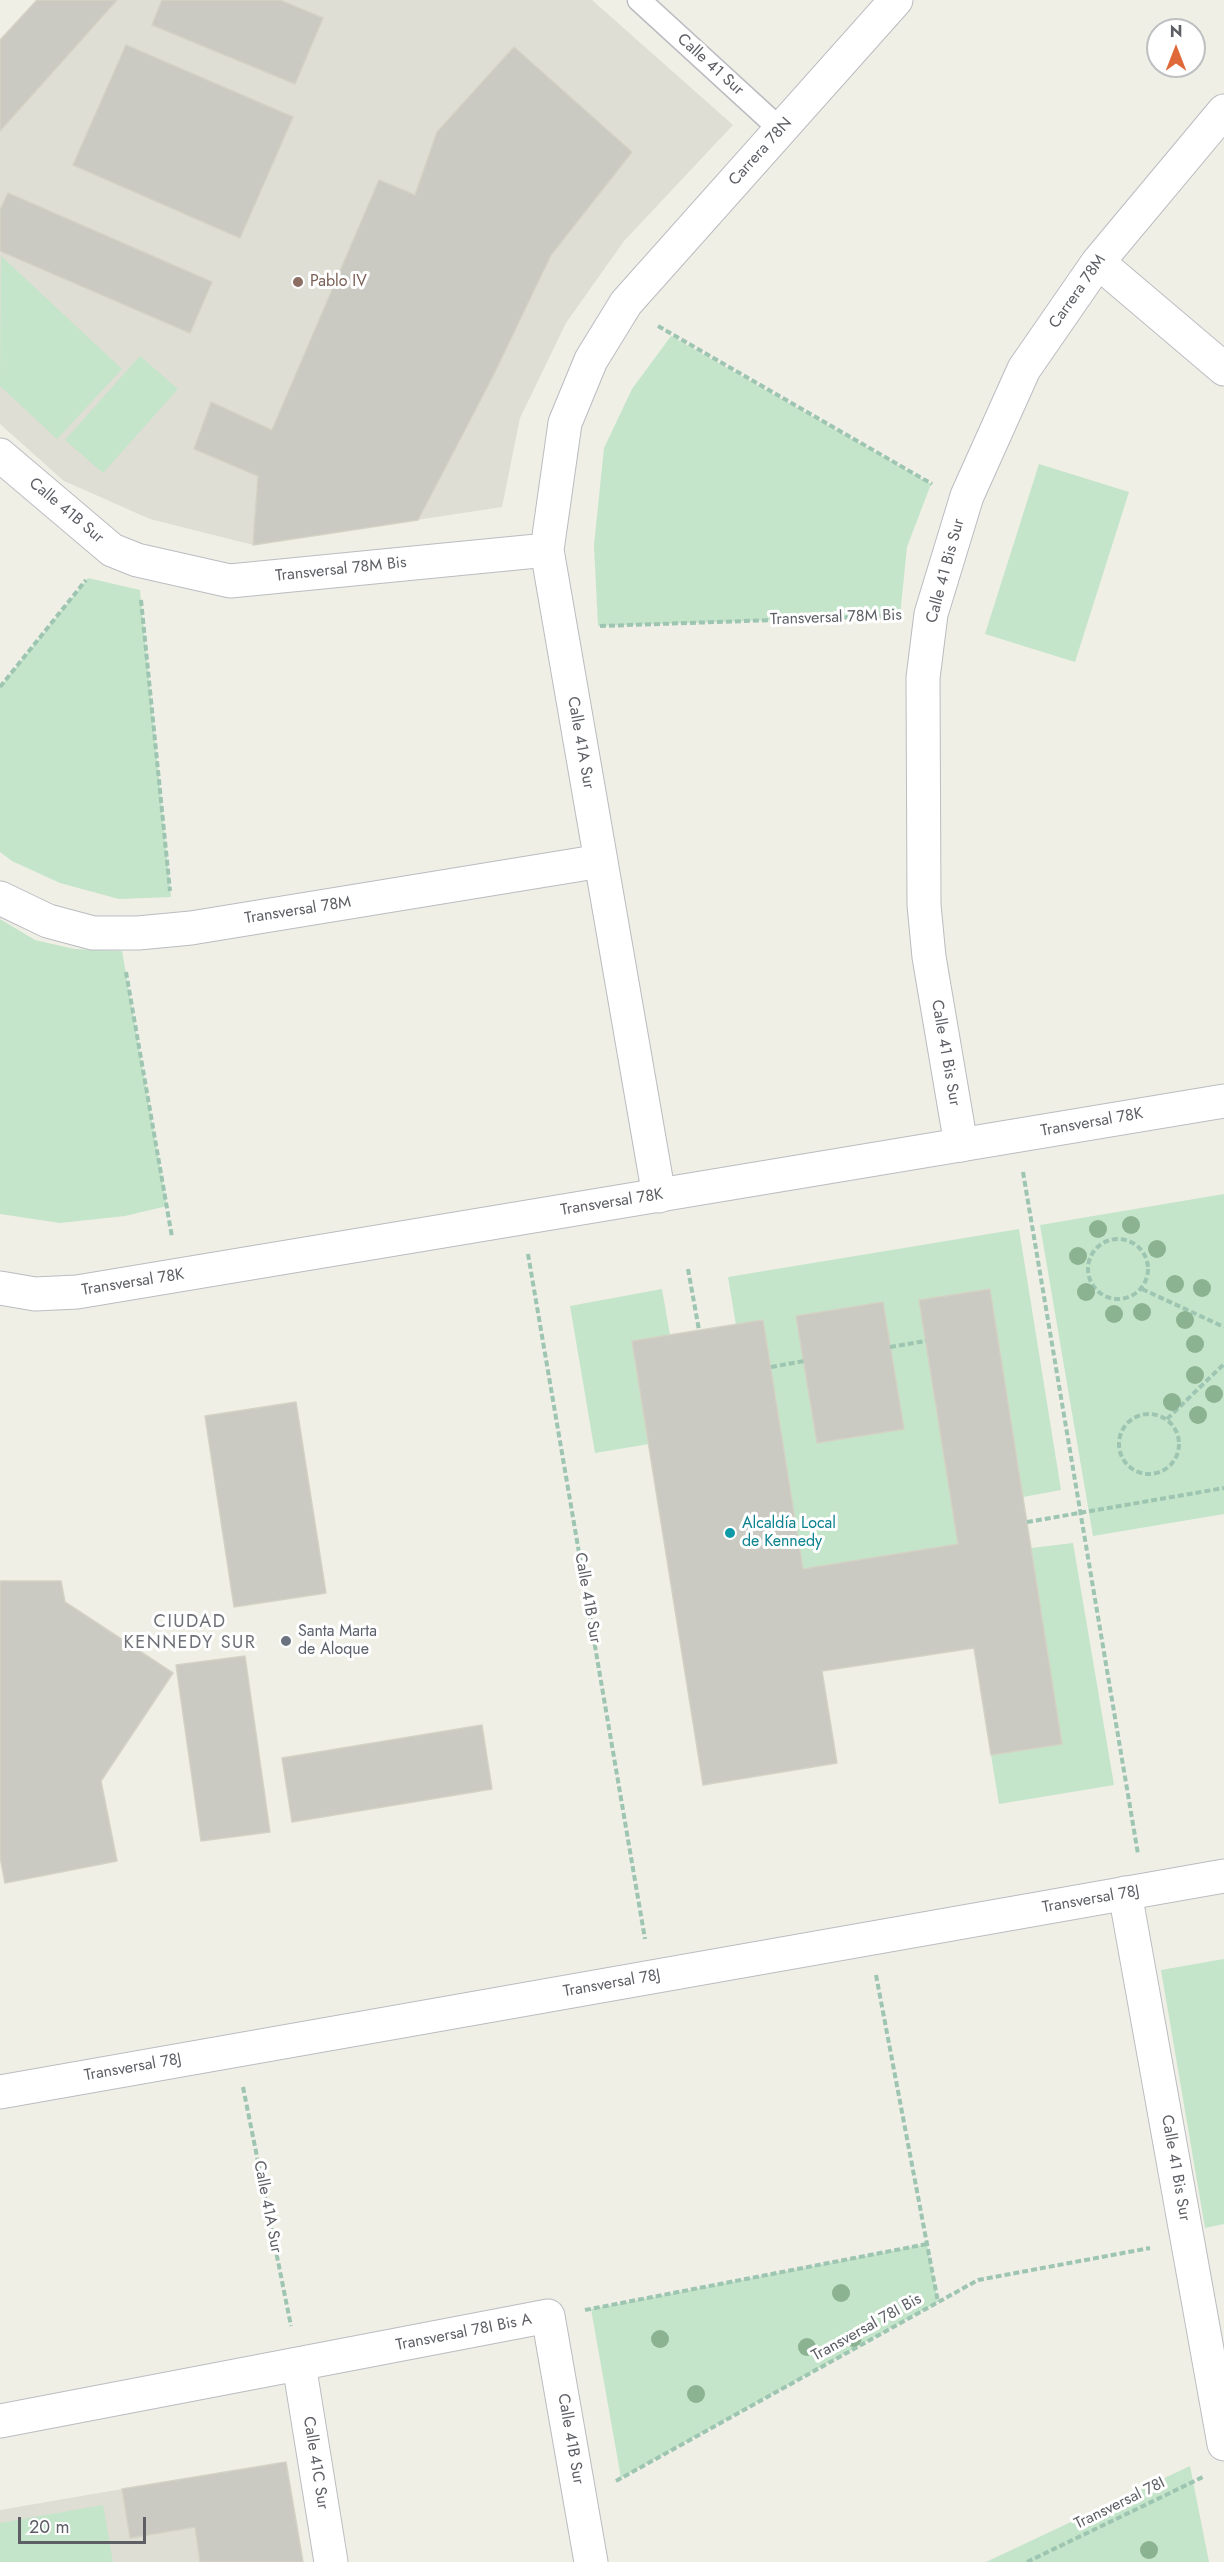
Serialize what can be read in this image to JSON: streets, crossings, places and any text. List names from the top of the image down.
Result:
{
  "streets": {
    "street": [
      "Carrera 78N",
      "Carrera 78M",
      "Calle 41B Sur",
      "Transversal 78M Bis",
      "Calle 41 Bis Sur",
      "Calle 41A Sur",
      "Transversal 78M",
      "Transversal 78K",
      "Transversal 78J",
      "Transversal 78I Bis A",
      "Calle 41C Sur"
    ],
    "lane": ["Calle 41 Sur"],
    "path": ["Transversal 78I Bis", "Transversal 78I"]
  },
  "crossings": [
    ["Calle 41 Sur", "Carrera 78N"],
    ["Carrera 78N", "Calle 41 Bis Sur"],
    ["Carrera 78N", "Calle 41A Sur"],
    ["Carrera 78M", "Calle 41 Bis Sur"],
    ["Calle 41B Sur", "Transversal 78M Bis"],
    ["Calle 41B Sur", "Transversal 78K"],
    ["Calle 41B Sur", "Transversal 78J"],
    ["Calle 41B Sur", "Transversal 78I Bis"],
    ["Calle 41B Sur", "Transversal 78I Bis A"],
    ["Transversal 78M Bis", "Calle 41 Bis Sur"],
    ["Transversal 78M Bis", "Calle 41A Sur"],
    ["Calle 41 Bis Sur", "Calle 41A Sur"],
    ["Calle 41 Bis Sur", "Transversal 78K"],
    ["Calle 41 Bis Sur", "Transversal 78J"],
    ["Calle 41 Bis Sur", "Transversal 78I Bis"],
    ["Calle 41 Bis Sur", "Transversal 78I"],
    ["Calle 41A Sur", "Transversal 78M"],
    ["Calle 41A Sur", "Transversal 78K"],
    ["Calle 41A Sur", "Transversal 78J"],
    ["Calle 41A Sur", "Transversal 78I Bis A"],
    ["Calle 41A Sur", "Calle 41C Sur"],
    ["Transversal 78I Bis A", "Calle 41C Sur"]
  ],
  "districts": ["CIUDAD KENNEDY SUR"],
  "places": ["Pablo IV", "Alcaldía Local de Kennedy", "Santa Marta de Aloque"],
  "scale_bar": "20 m",
  "north": "top"
}
